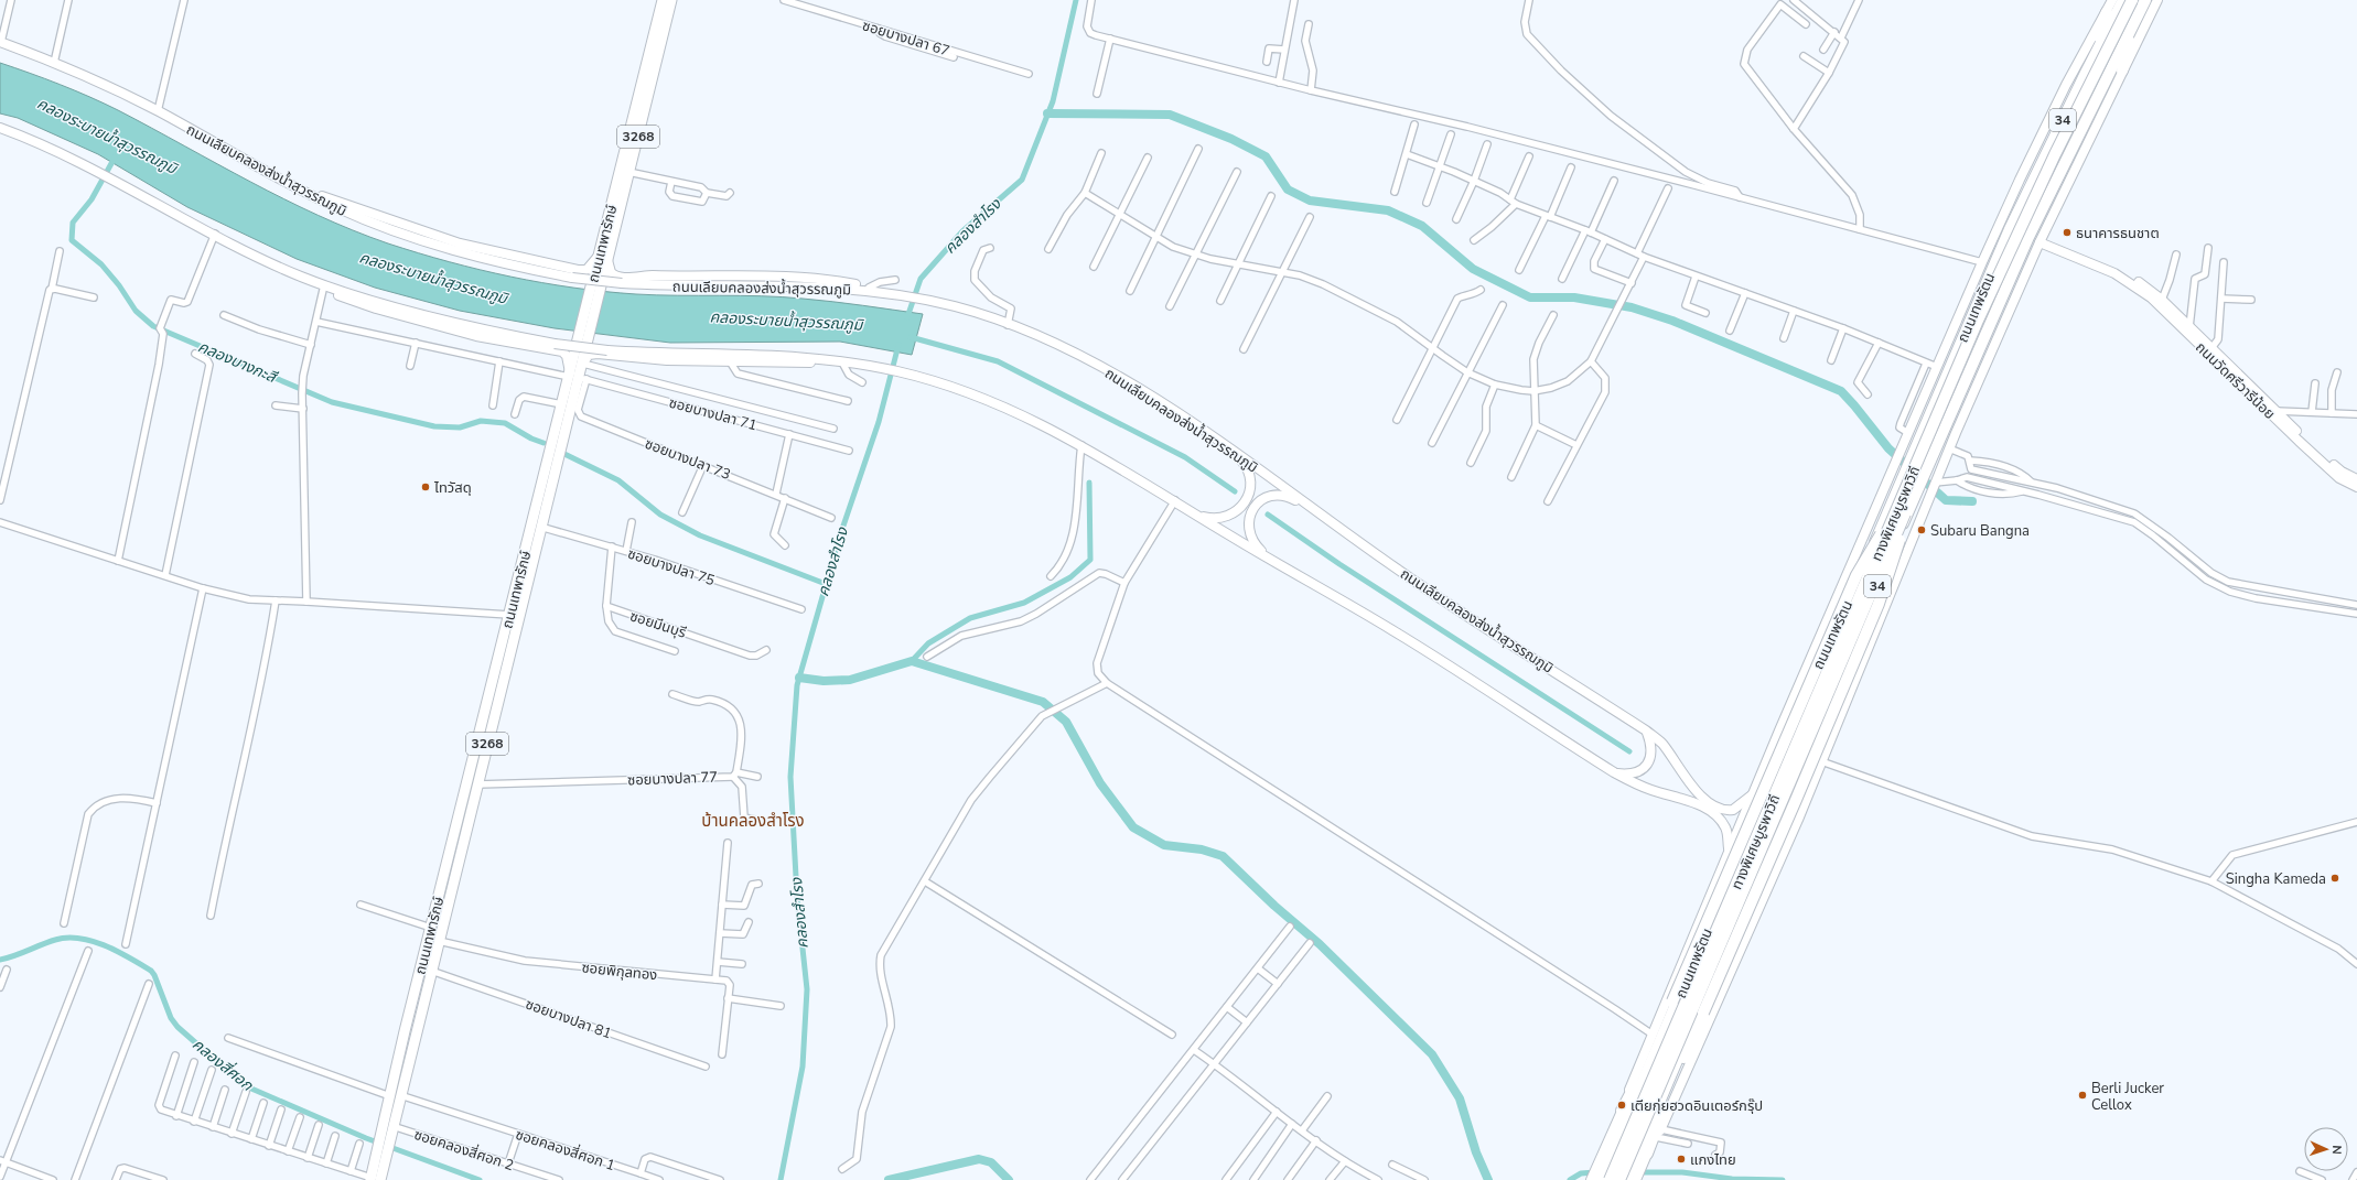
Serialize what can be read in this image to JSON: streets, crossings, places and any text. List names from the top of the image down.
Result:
{
  "streets": {
    "highway": ["34", "ถนนเทพรัตน", "ทางพิเศษบูรพาวิถี"],
    "main road": [
      "3268",
      "ถนนเลียบคลองส่งน้ำสุวรรณภูมิ",
      "ถนนเทพารักษ์",
      "ถนนวัดศรีวารีน้อย"
    ],
    "street": [
      "ซอยบางปลา 67",
      "ซอยบางปลา 71",
      "ซอยบางปลา 73",
      "ซอยบางปลา 75",
      "ซอยมีนบุรี",
      "ซอยบางปลา 77",
      "ซอยพิกุลทอง",
      "ซอยบางปลา 81",
      "ซอยคลองสี่ศอก 2",
      "ซอยคลองสี่ศอก 1"
    ]
  },
  "crossings": [
    ["34", "ถนนเทพรัตน"],
    ["34", "ถนนวัดศรีวารีน้อย"],
    ["ถนนเลียบคลองส่งน้ำสุวรรณภูมิ", "ถนนเทพรัตน"],
    ["ถนนเทพารักษ์", "ซอยบางปลา 71"],
    ["ถนนเทพารักษ์", "ซอยบางปลา 73"],
    ["ถนนเทพารักษ์", "ซอยบางปลา 75"],
    ["ถนนเทพารักษ์", "ซอยบางปลา 77"],
    ["ถนนเทพารักษ์", "ซอยพิกุลทอง"],
    ["ถนนเทพารักษ์", "ซอยบางปลา 81"],
    ["ถนนเทพารักษ์", "ซอยคลองสี่ศอก 2"],
    ["ถนนเทพารักษ์", "ซอยคลองสี่ศอก 1"],
    ["ซอยบางปลา 71", "ซอยบางปลา 73"]
  ],
  "districts": ["บ้านคลองสำโรง"],
  "water": [
    "คลองระบายน้ำสุวรรณภูมิ",
    "คลองสำโรง",
    "คลองบางกะสี",
    "คลองสี่ศอก"
  ],
  "places": [
    "ธนาคารธนชาต",
    "ไทวัสดุ",
    "Subaru Bangna",
    "Singha Kameda",
    "Berli Jucker Cellox",
    "เตียกุ่ยฮวดอินเตอร์กรุ๊ป",
    "แกงไทย"
  ],
  "north": "right"
}
